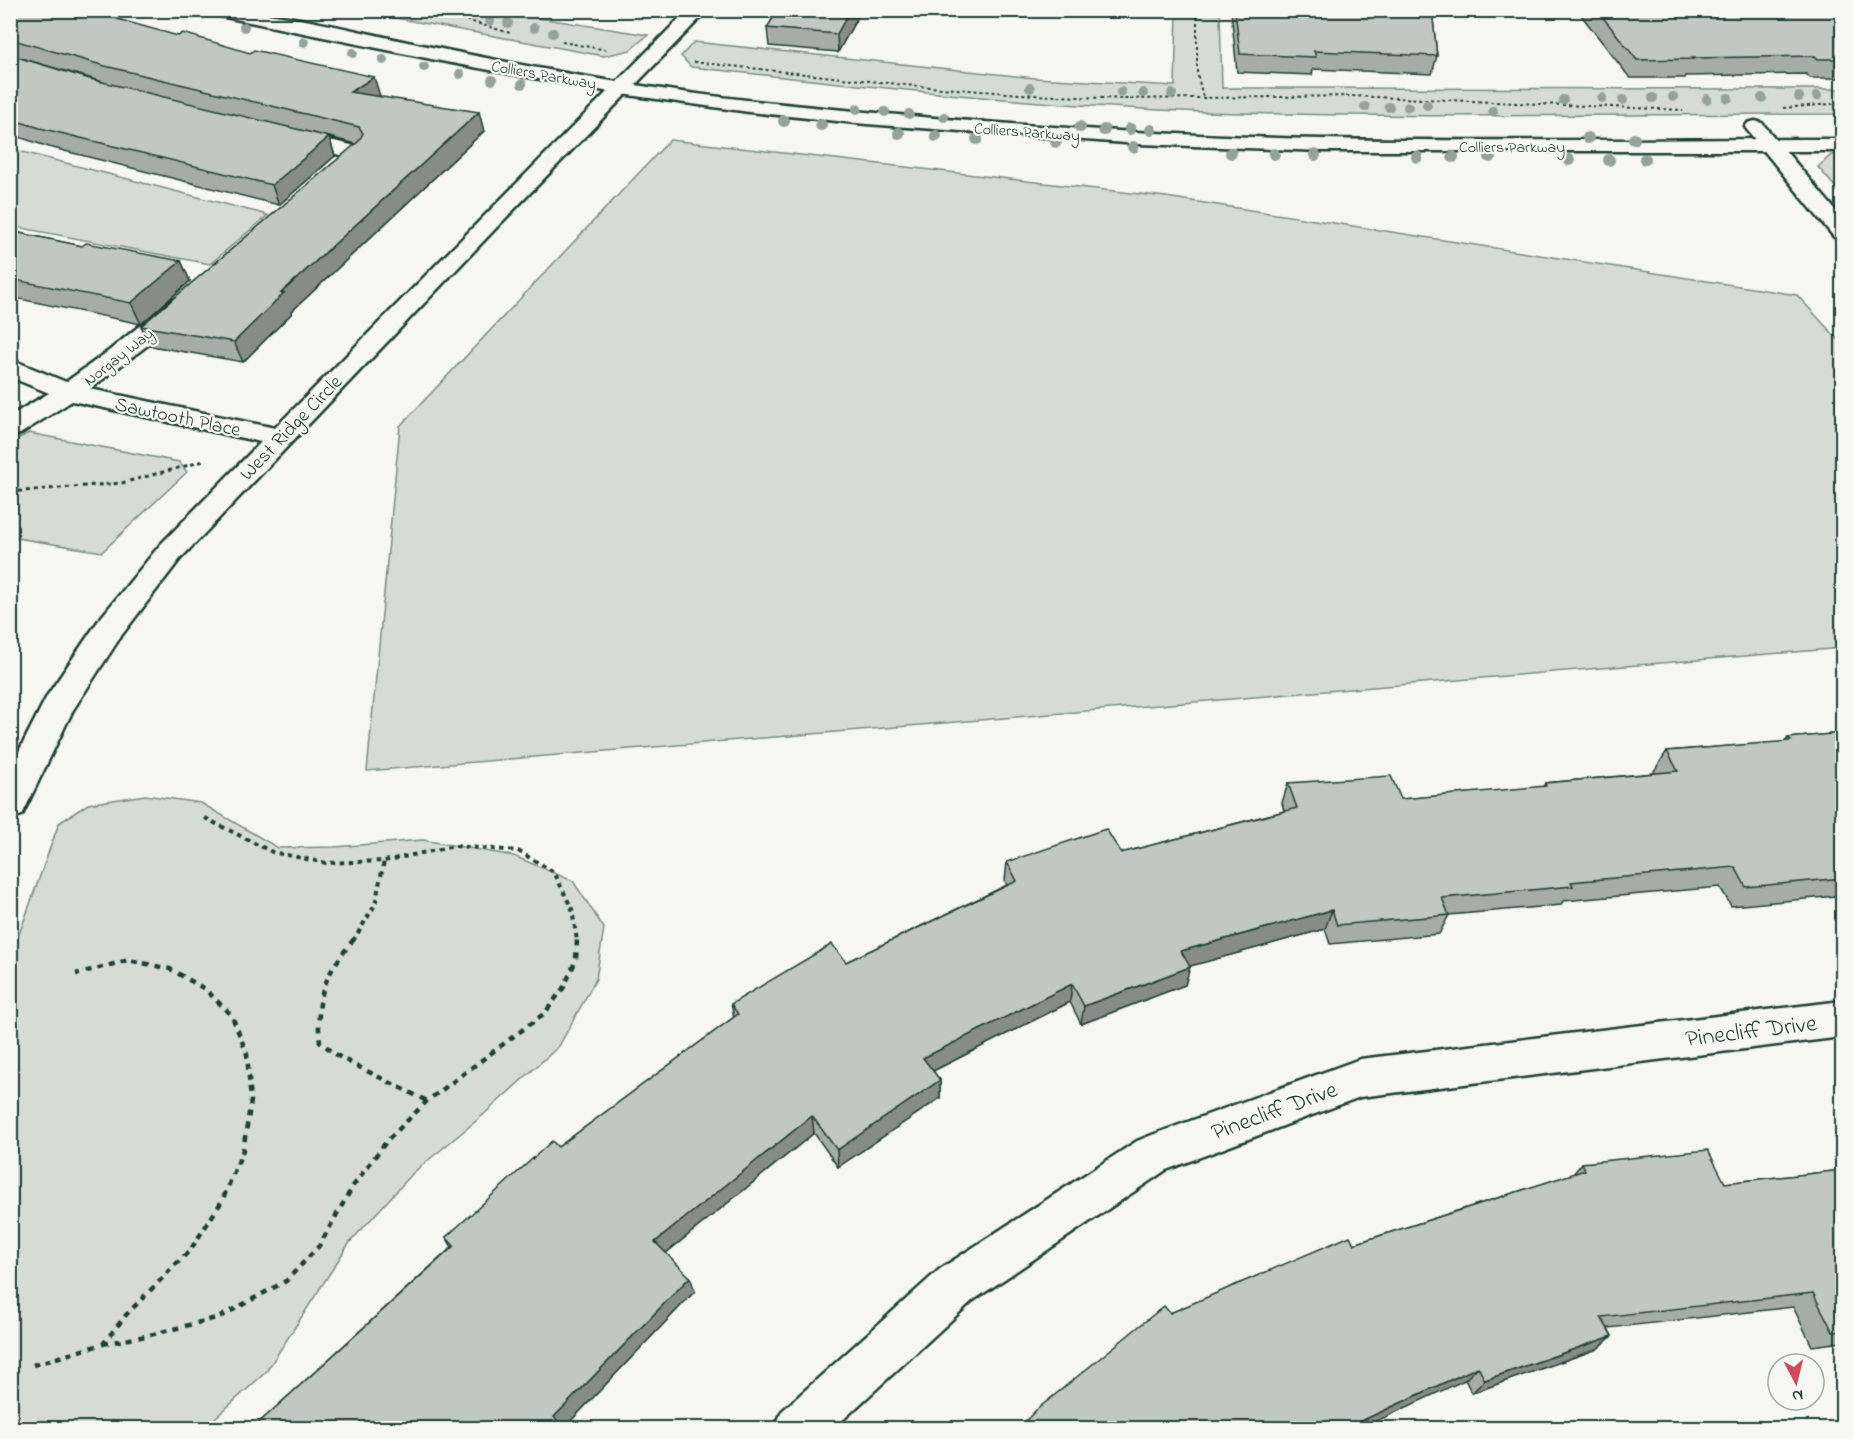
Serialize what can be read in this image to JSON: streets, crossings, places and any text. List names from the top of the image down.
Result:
{
  "streets": {
    "street": [
      "Colliers Parkway",
      "Norgay Way",
      "Sawtooth Place",
      "West Ridge Circle",
      "Pinecliff Drive"
    ]
  },
  "crossings": [
    ["Colliers Parkway", "West Ridge Circle"],
    ["Norgay Way", "Sawtooth Place"],
    ["Sawtooth Place", "West Ridge Circle"]
  ],
  "north": "bottom"
}
